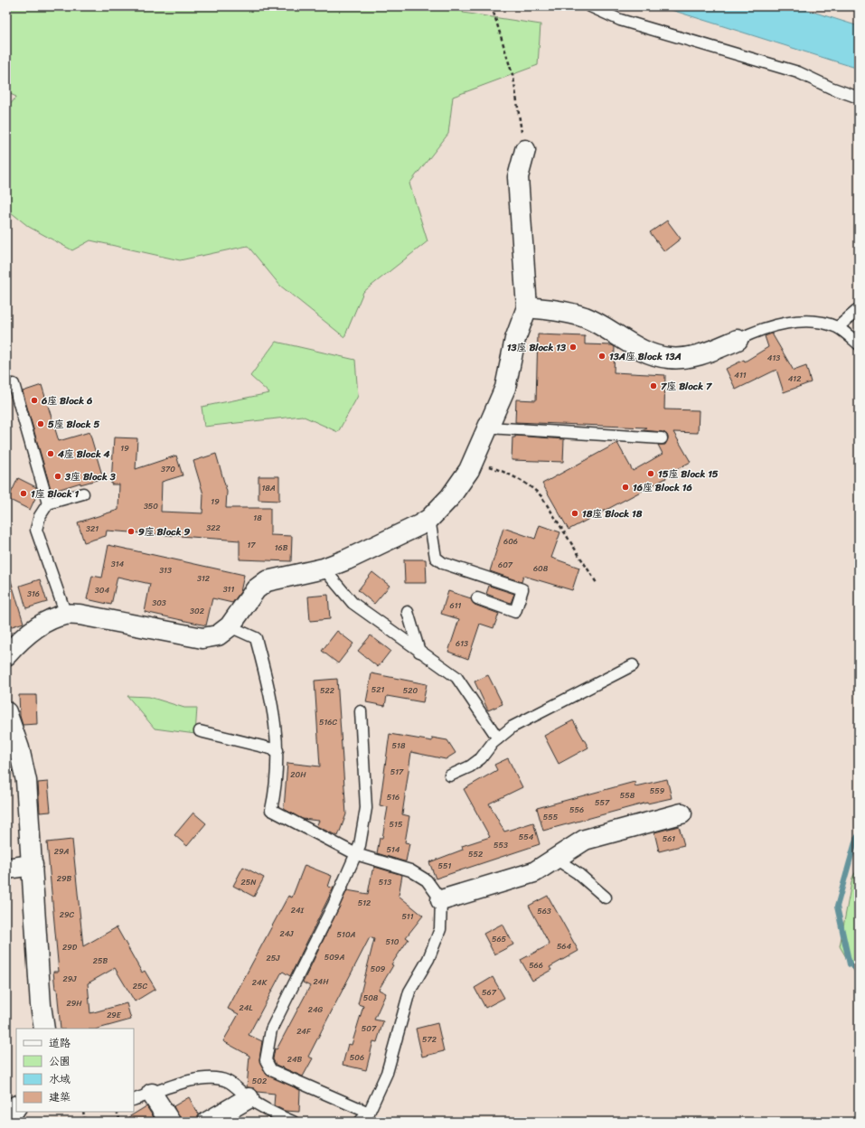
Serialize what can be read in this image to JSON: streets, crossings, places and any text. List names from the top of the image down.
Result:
{
  "places": [
    "13座 Block 13",
    "13A座 Block 13A",
    "7座 Block 7",
    "6座 Block 6",
    "5座 Block 5",
    "4座 Block 4",
    "15座 Block 15",
    "3座 Block 3",
    "16座 Block 16",
    "1座 Block 1",
    "18座 Block 18",
    "9座 Block 9"
  ],
  "house_numbers": [
    "413",
    "411",
    "412",
    "19",
    "370",
    "18A",
    "19",
    "350",
    "18",
    "322",
    "321",
    "606",
    "17",
    "16B",
    "314",
    "607",
    "608",
    "313",
    "312",
    "311",
    "304",
    "316",
    "303",
    "611",
    "302",
    "613",
    "521",
    "522",
    "520",
    "516C",
    "518",
    "517",
    "20H",
    "559",
    "558",
    "516",
    "557",
    "556",
    "555",
    "515",
    "554",
    "561",
    "553",
    "514",
    "29A",
    "552",
    "551",
    "29B",
    "25N",
    "513",
    "512",
    "24I",
    "563",
    "29C",
    "511",
    "24J",
    "510A",
    "565",
    "510",
    "564",
    "29D",
    "509A",
    "25J",
    "25B",
    "566",
    "509",
    "29J",
    "24H",
    "24K",
    "25C",
    "567",
    "508",
    "29H",
    "24L",
    "24G",
    "29E",
    "507",
    "24F",
    "572",
    "506",
    "24B",
    "502"
  ],
  "legend": [
    "道路",
    "公園",
    "水域",
    "建築"
  ]
}
